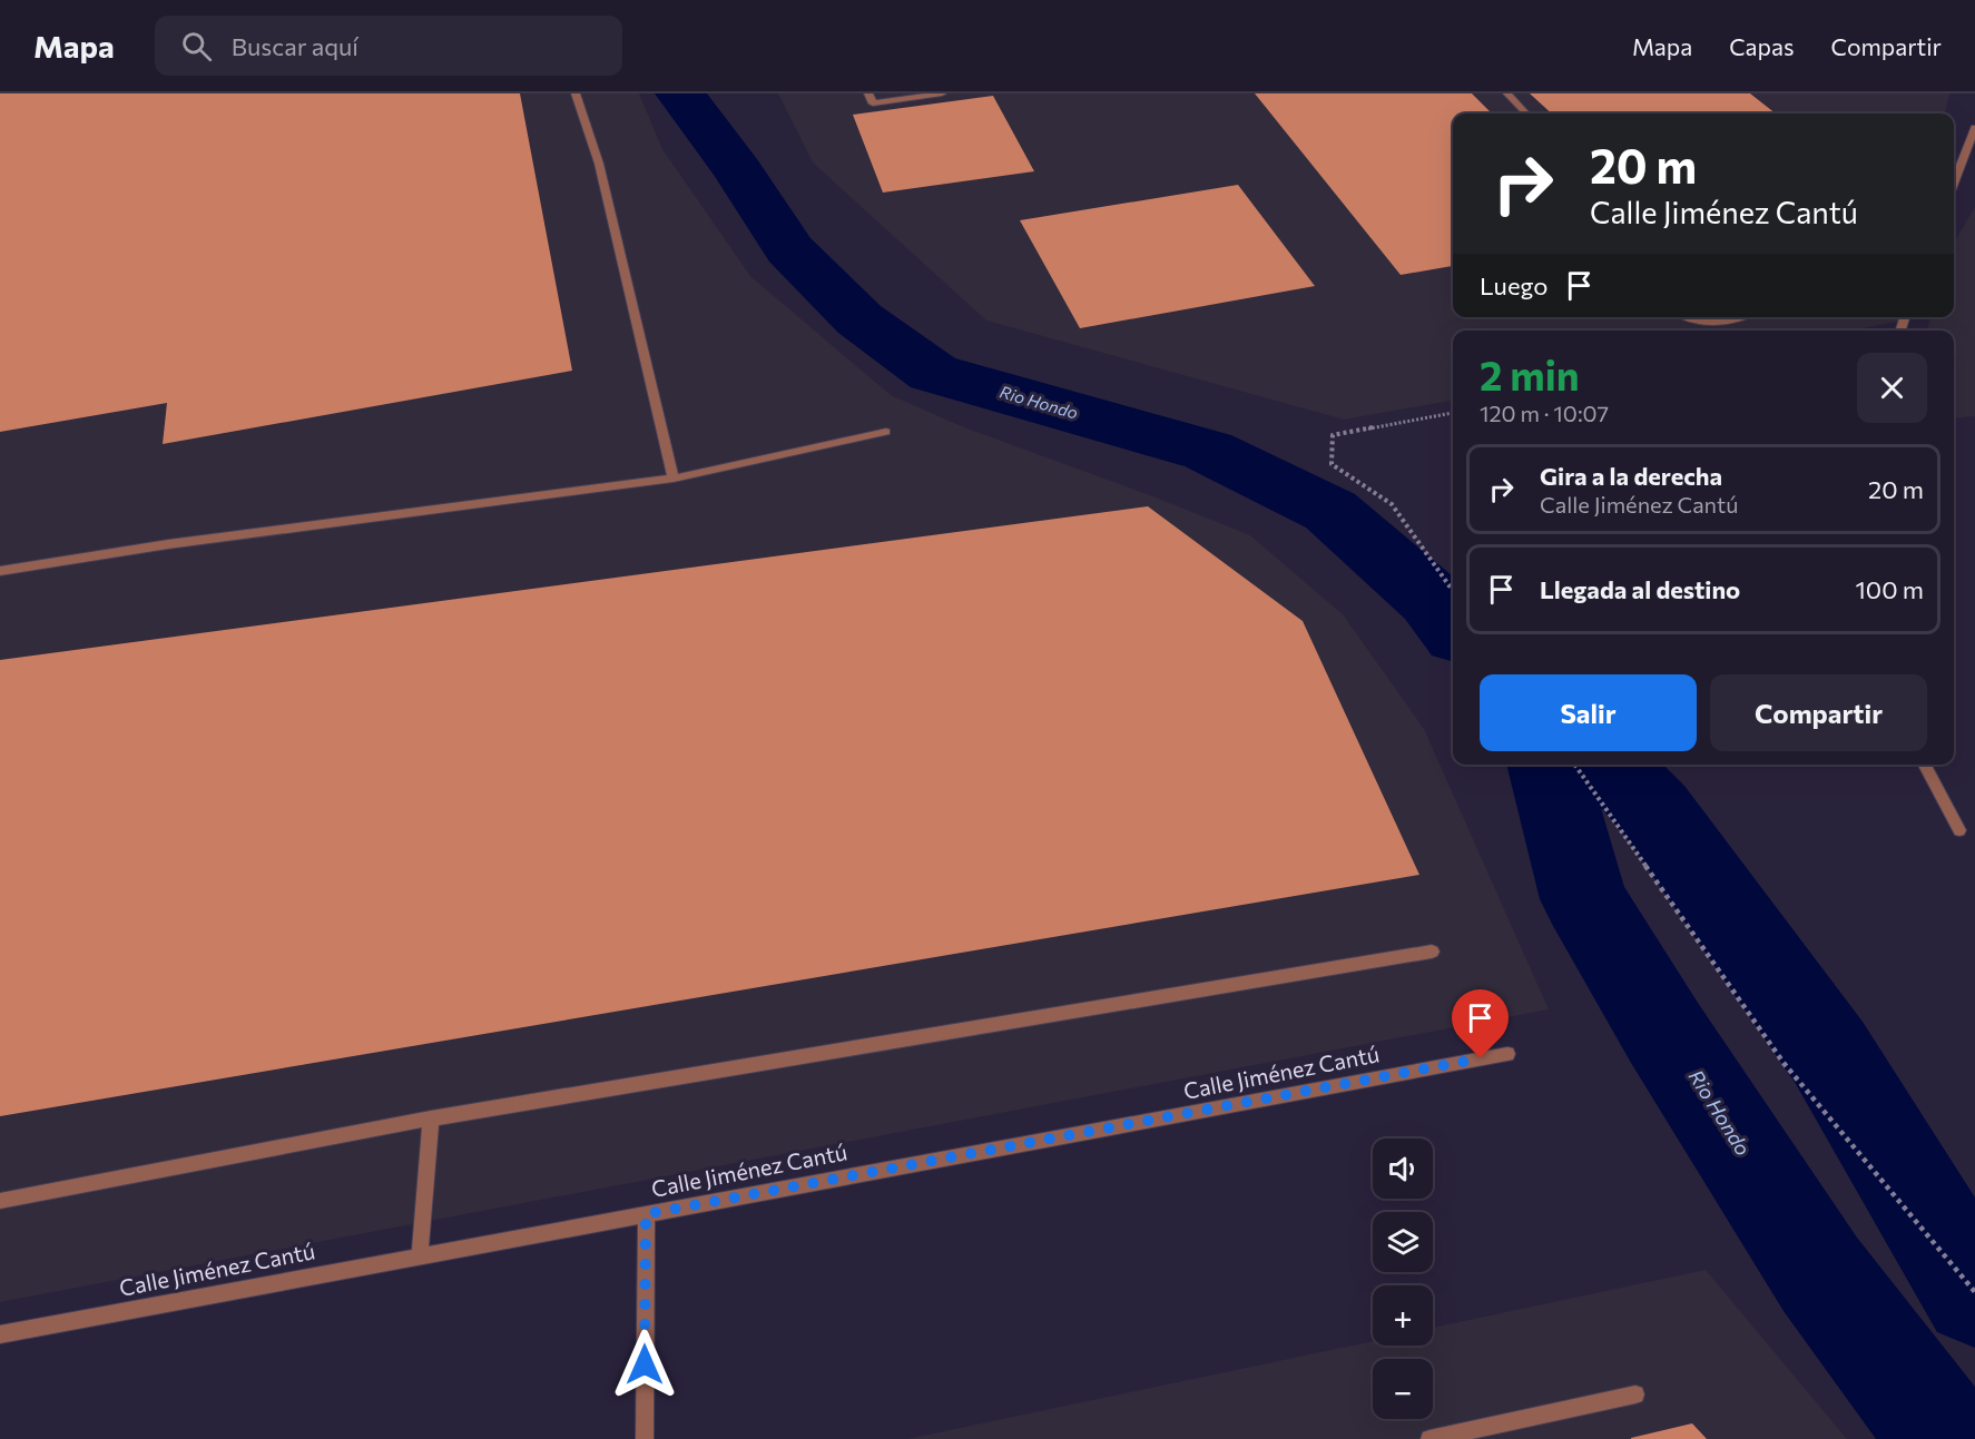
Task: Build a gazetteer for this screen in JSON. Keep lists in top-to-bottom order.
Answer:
{
  "streets": {
    "street": ["Calle Jiménez Cantú"]
  },
  "water": ["Rio Hondo"],
  "page": {
    "header": "Mapa",
    "search": "Buscar aquí",
    "nav": ["Mapa", "Capas", "Compartir"],
    "turn": ["20 m", "Calle Jiménez Cantú"],
    "then": "Luego",
    "heading": ["2 min", "120 m · 10:07"],
    "list": [
      {
        "name": "Gira a la derecha",
        "note": "Calle Jiménez Cantú",
        "value": "20 m"
      },
      {
        "name": "Llegada al destino",
        "value": "100 m"
      }
    ],
    "buttons": ["Salir", "Compartir"],
    "map_buttons": ["+", "−"]
  }
}
